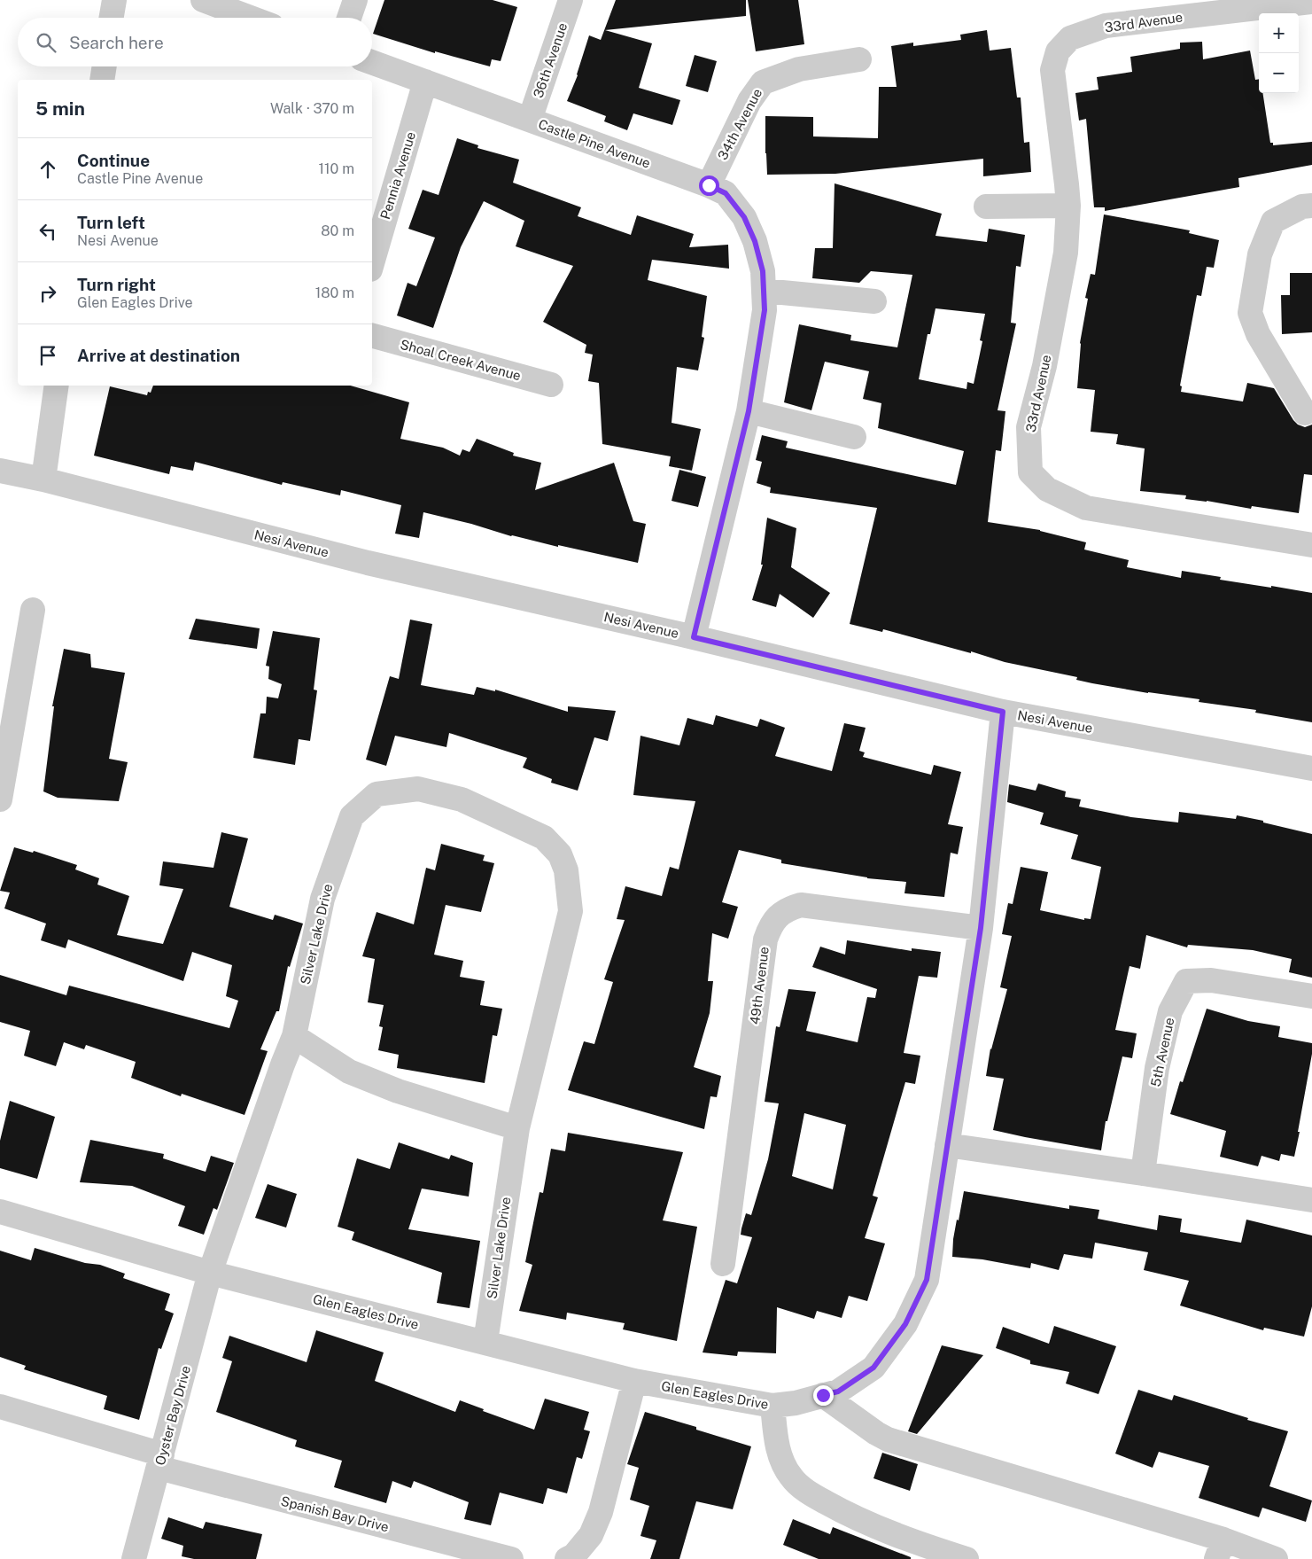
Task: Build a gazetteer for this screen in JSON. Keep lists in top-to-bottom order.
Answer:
{
  "streets": {
    "street": [
      "33rd Avenue",
      "36th Avenue",
      "34th Avenue",
      "Castle Pine Avenue",
      "Pennia Avenue",
      "Shoal Creek Avenue",
      "Nesi Avenue",
      "Silver Lake Drive",
      "49th Avenue",
      "5th Avenue",
      "Glen Eagles Drive",
      "Oyster Bay Drive",
      "Spanish Bay Drive"
    ]
  },
  "crossings": [
    ["36th Avenue", "Castle Pine Avenue"],
    ["34th Avenue", "Castle Pine Avenue"],
    ["Castle Pine Avenue", "Pennia Avenue"],
    ["Castle Pine Avenue", "Nesi Avenue"],
    ["Nesi Avenue", "Glen Eagles Drive"],
    ["Silver Lake Drive", "Glen Eagles Drive"],
    ["Silver Lake Drive", "Oyster Bay Drive"],
    ["49th Avenue", "Glen Eagles Drive"],
    ["Glen Eagles Drive", "Oyster Bay Drive"],
    ["Oyster Bay Drive", "Spanish Bay Drive"]
  ],
  "page": {
    "map_buttons": ["+", "−"],
    "search": "Search here",
    "heading": ["5 min", "Walk · 370 m"],
    "list": [
      ["Continue", "Castle Pine Avenue", "110 m"],
      ["Turn left", "Nesi Avenue", "80 m"],
      ["Turn right", "Glen Eagles Drive", "180 m"],
      "Arrive at destination"
    ]
  }
}
